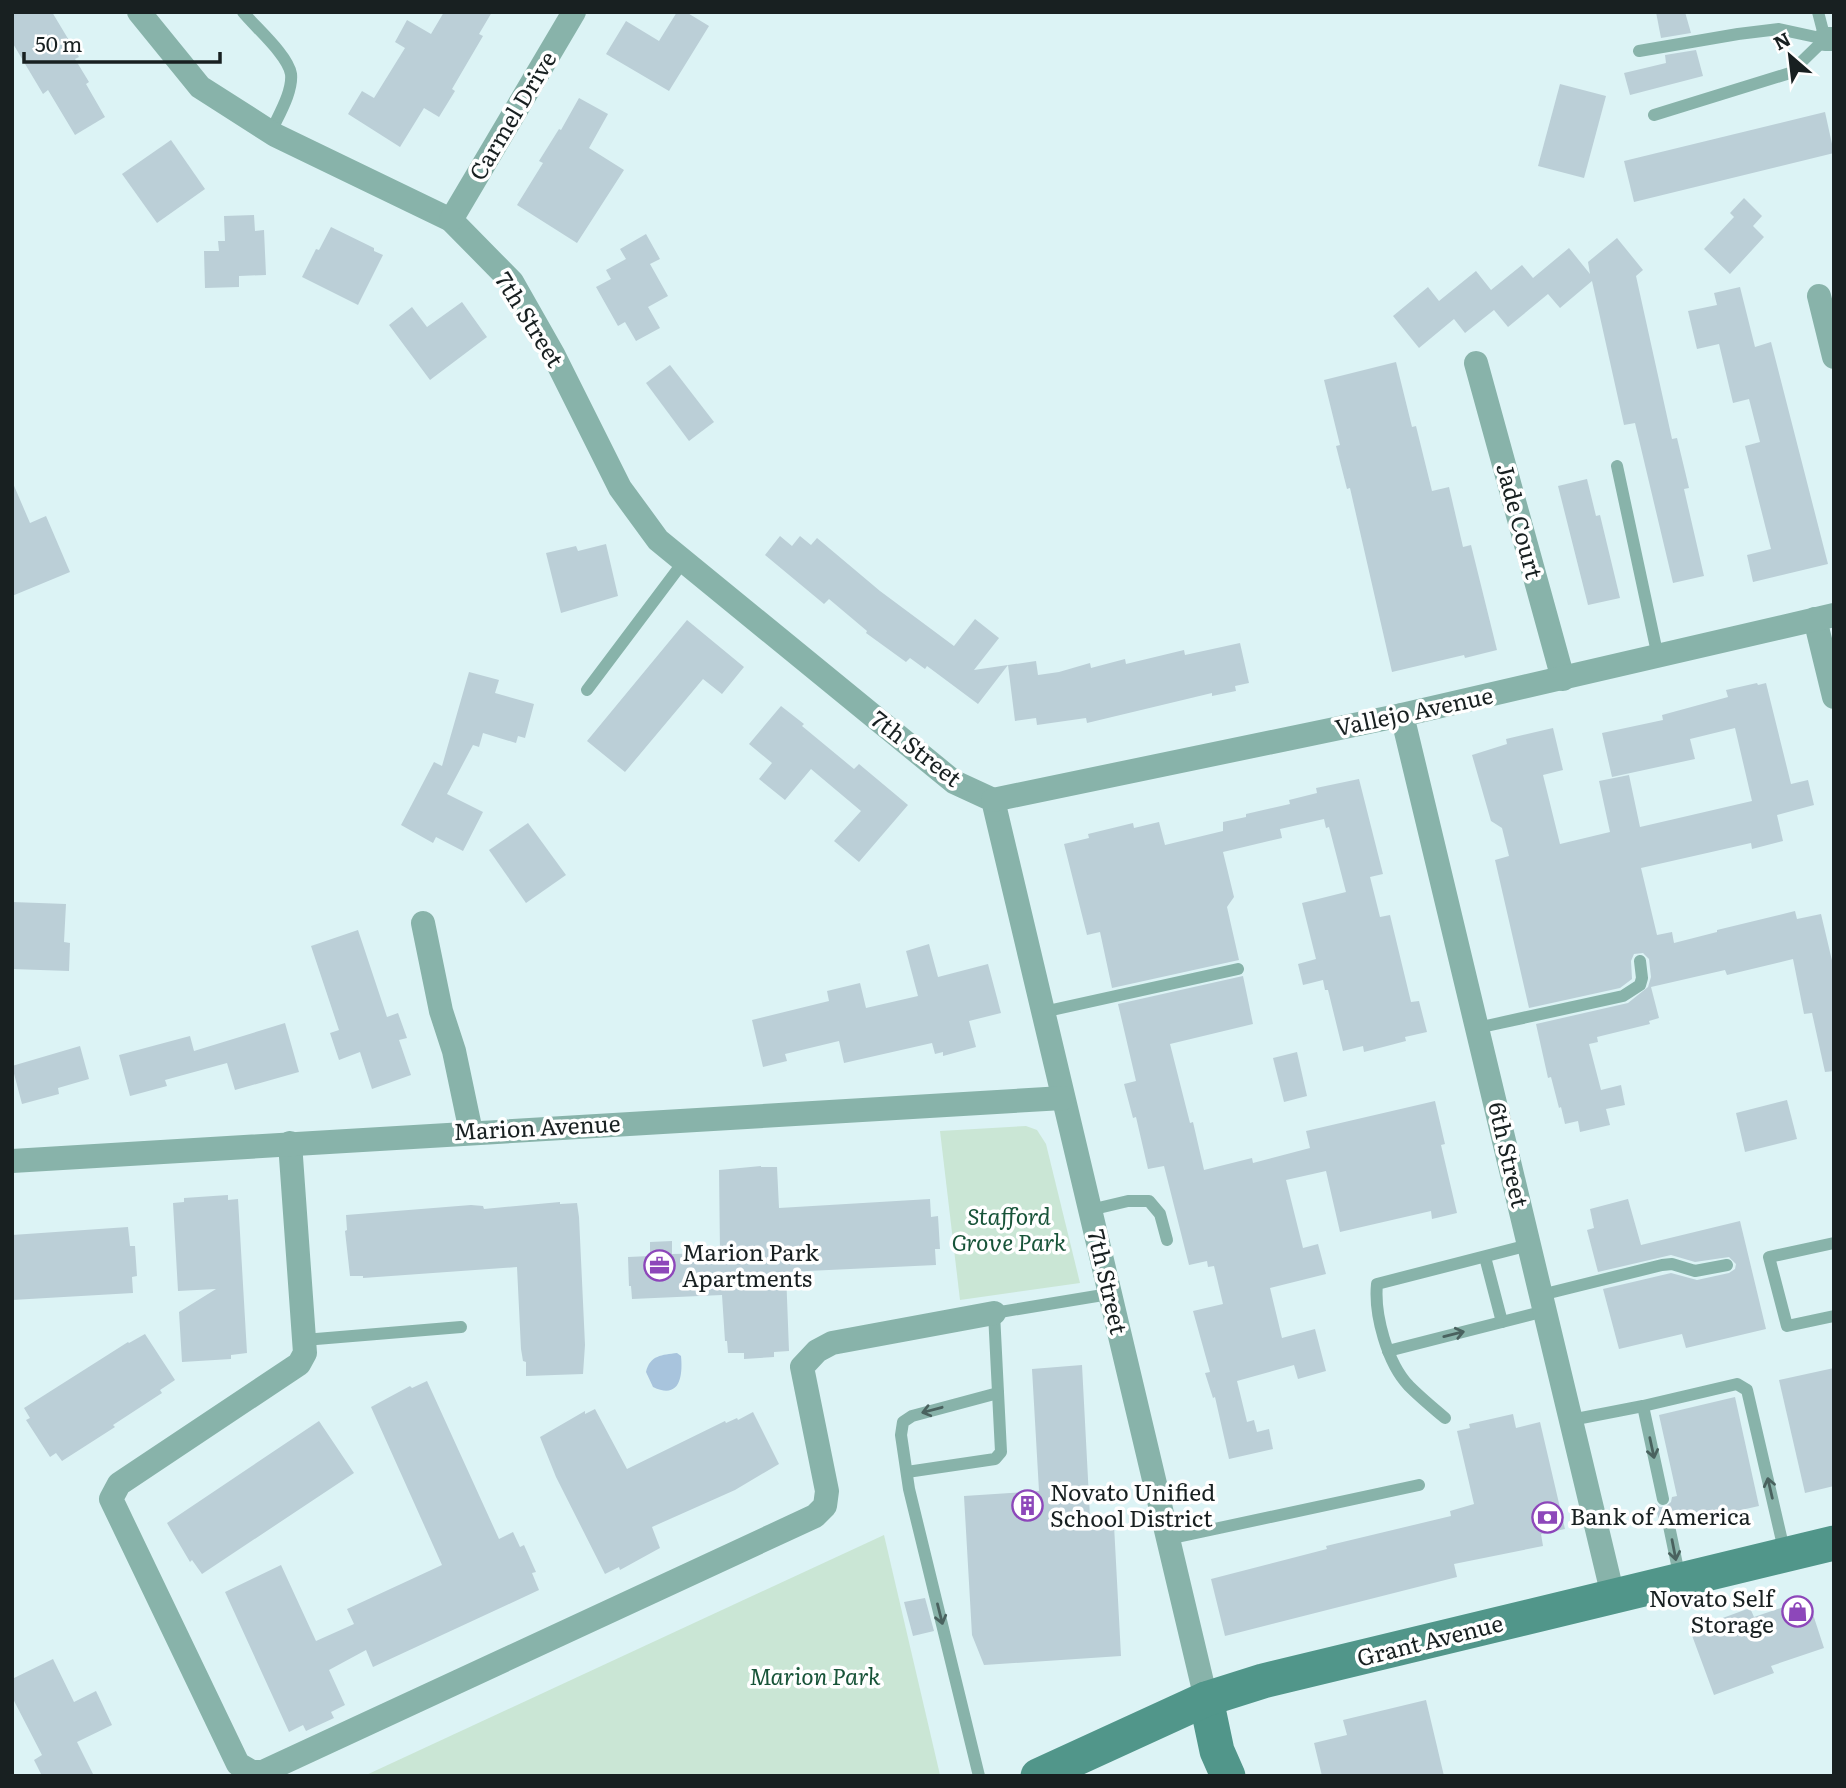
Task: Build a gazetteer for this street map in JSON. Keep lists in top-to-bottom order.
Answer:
{
  "streets": {
    "street": [
      "Carmel Drive",
      "7th Street",
      "Jade Court",
      "Vallejo Avenue",
      "Marion Avenue",
      "6th Street",
      "Grant Avenue"
    ]
  },
  "crossings": [
    ["Carmel Drive", "7th Street"],
    ["7th Street", "Vallejo Avenue"],
    ["7th Street", "Marion Avenue"],
    ["7th Street", "Grant Avenue"],
    ["Jade Court", "Vallejo Avenue"],
    ["Vallejo Avenue", "6th Street"],
    ["6th Street", "Grant Avenue"]
  ],
  "parks": ["Stafford Grove Park", "Marion Park"],
  "places": {
    "office": ["Marion Park Apartments"],
    "building": ["Novato Unified School District"],
    "bank": ["Bank of America"],
    "shop": ["Novato Self Storage"]
  },
  "scale_bar": "50 m",
  "north": "top left"
}
